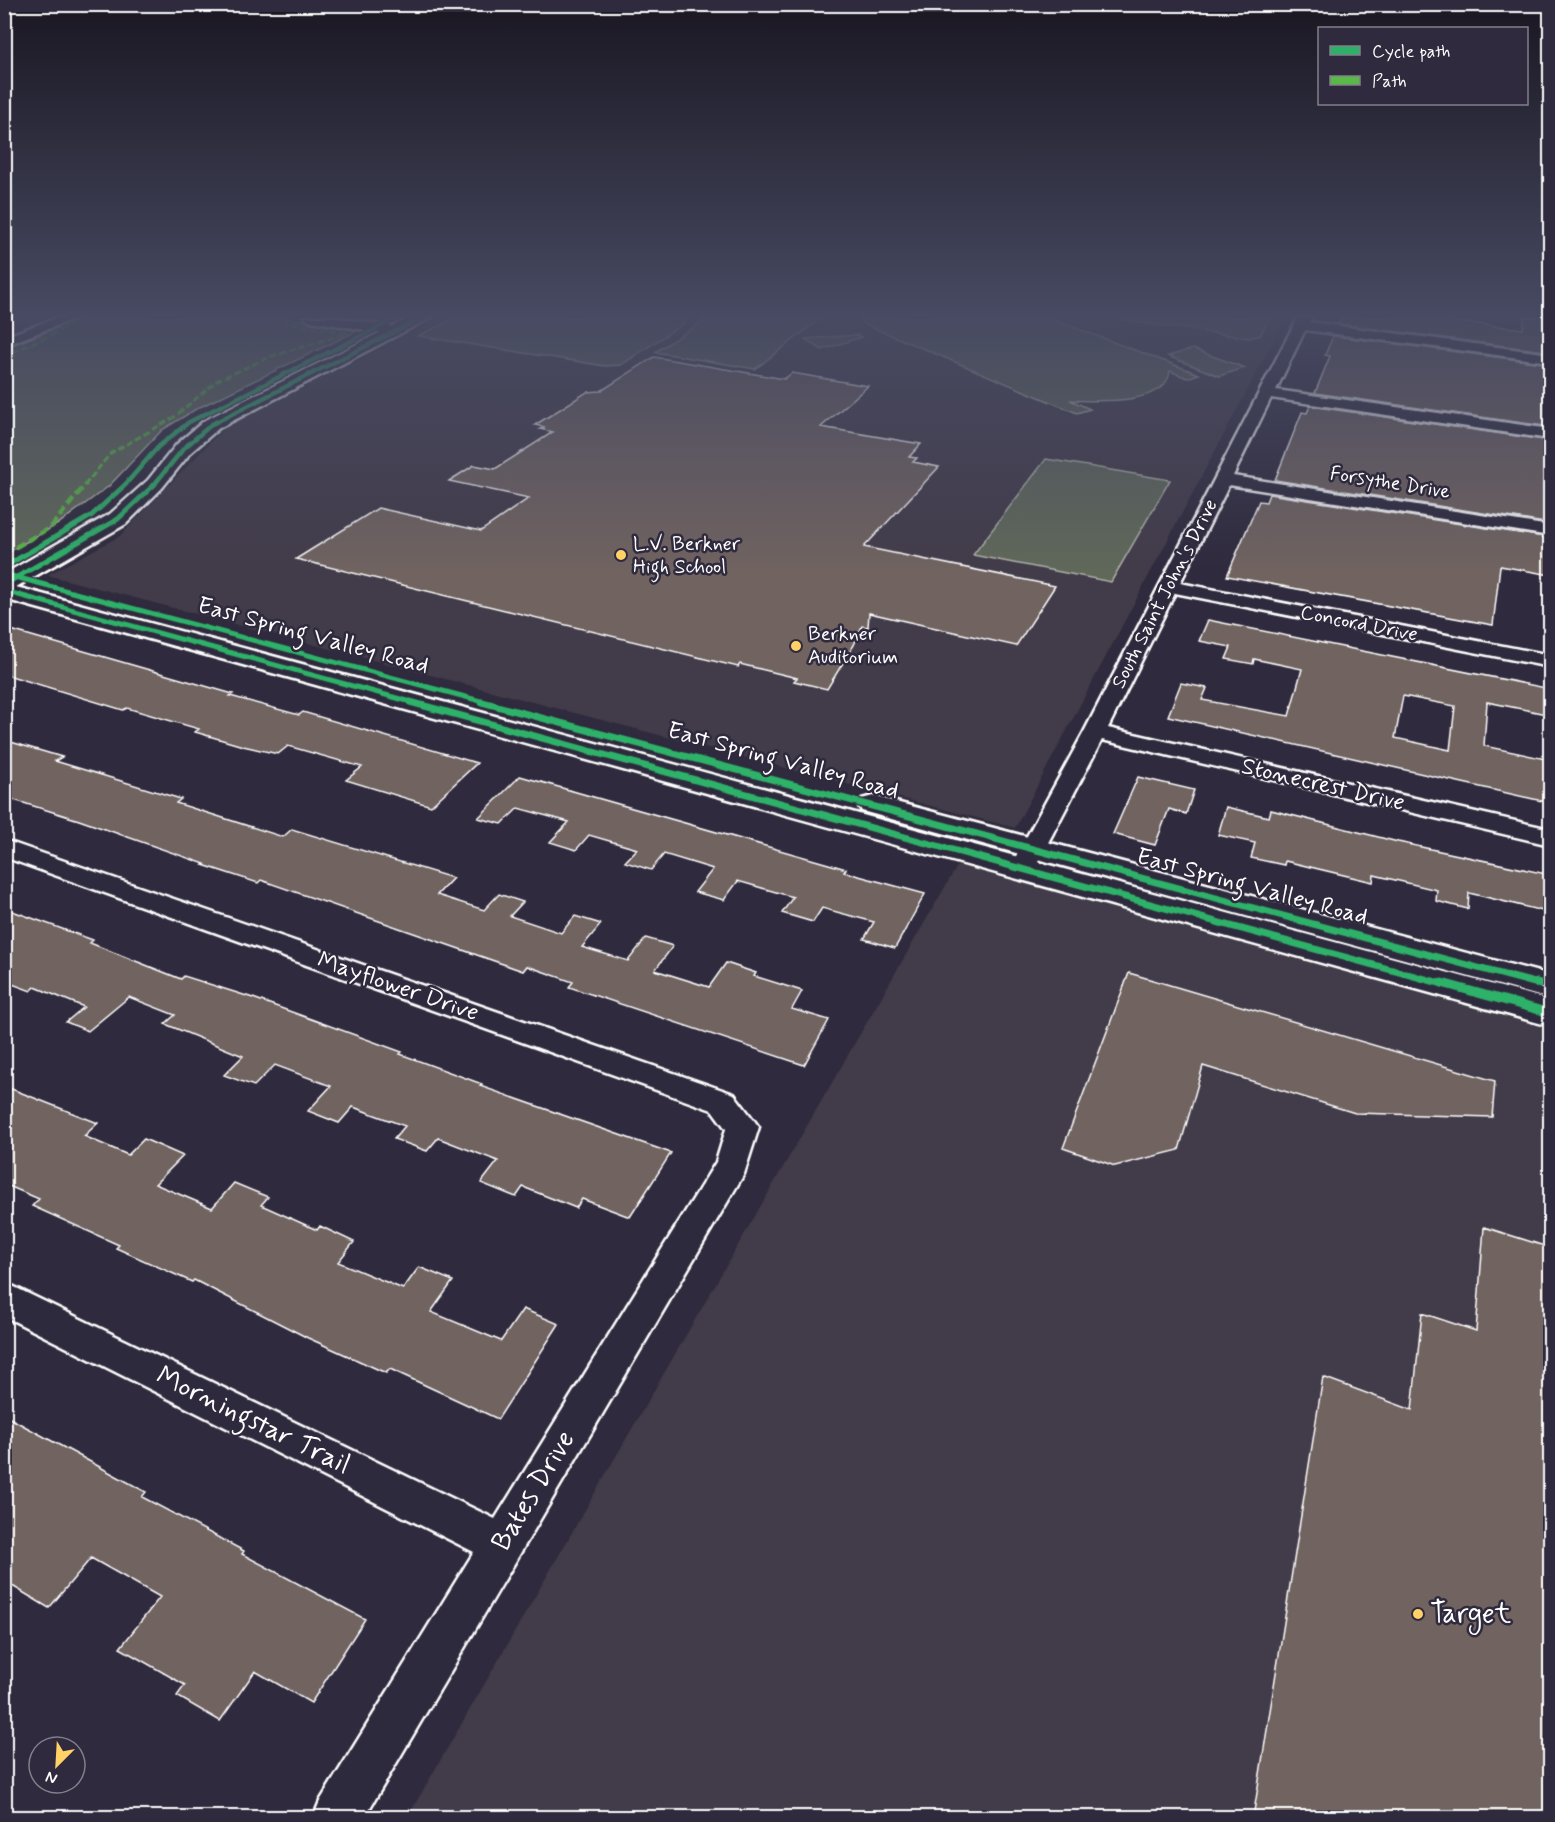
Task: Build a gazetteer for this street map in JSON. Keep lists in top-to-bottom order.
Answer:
{
  "streets": {
    "street": [
      "Forsythe Drive",
      "South Saint John's Drive",
      "Concord Drive",
      "East Spring Valley Road",
      "Stonecrest Drive",
      "Mayflower Drive",
      "Morningstar Trail",
      "Bates Drive"
    ]
  },
  "crossings": [
    ["Forsythe Drive", "South Saint John's Drive"],
    ["South Saint John's Drive", "Concord Drive"],
    ["South Saint John's Drive", "East Spring Valley Road"],
    ["South Saint John's Drive", "Stonecrest Drive"],
    ["Mayflower Drive", "Bates Drive"],
    ["Morningstar Trail", "Bates Drive"]
  ],
  "places": ["L.V. Berkner High School", "Berkner Auditorium", "Target"],
  "legend": ["Cycle path", "Path"],
  "north": "bottom left"
}
